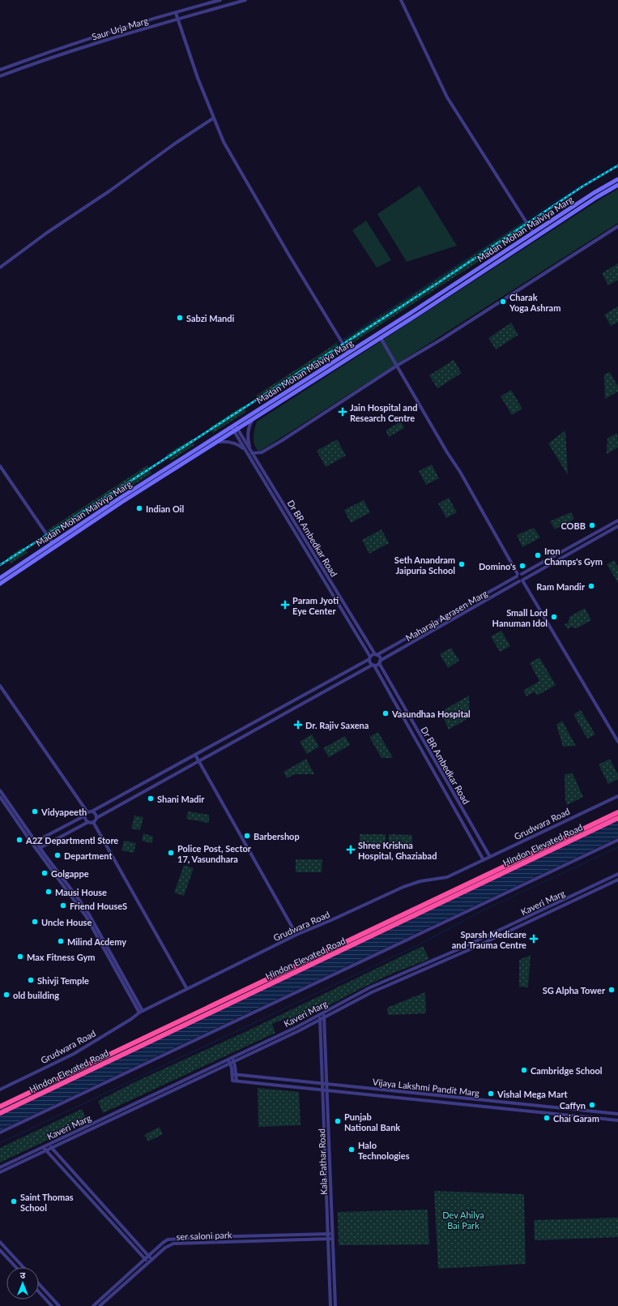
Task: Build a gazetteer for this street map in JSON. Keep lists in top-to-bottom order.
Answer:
{
  "streets": {
    "highway": ["Hindon Elevated Road"],
    "main road": ["Madan Mohan Malviya Marg"],
    "street": [
      "Saur Urja Marg",
      "Dr BR Ambedkar Road",
      "Maharaja Agrasen Marg",
      "Grudwara Road",
      "Kaveri Marg",
      "Vijaya Lakshmi Pandit Marg",
      "Kala Pathar Road",
      "ser saloni park"
    ]
  },
  "crossings": [
    ["Madan Mohan Malviya Marg", "Dr BR Ambedkar Road"],
    ["Dr BR Ambedkar Road", "Maharaja Agrasen Marg"],
    ["Dr BR Ambedkar Road", "Grudwara Road"],
    ["Kaveri Marg", "Kala Pathar Road"],
    ["Vijaya Lakshmi Pandit Marg", "Kala Pathar Road"],
    ["Kala Pathar Road", "ser saloni park"]
  ],
  "parks": ["Dev Ahilya Bai Park"],
  "places": {
    "other": [
      "Charak Yoga Ashram",
      "Sabzi Mandi",
      "Indian Oil",
      "COBB",
      "Iron Champs's Gym",
      "Seth Anandram Jaipuria School",
      "Domino's",
      "Ram Mandir",
      "Small Lord Hanuman Idol",
      "Vasundhaa Hospital",
      "Shani Madir",
      "Vidyapeeth",
      "Barbershop",
      "A2Z Departmentl Store",
      "Police Post, Sector 17, Vasundhara",
      "Department",
      "Golgappe",
      "Mausi House",
      "Friend HouseS",
      "Uncle House",
      "Milind Acdemy",
      "Max Fitness Gym",
      "Shivji Temple",
      "SG Alpha Tower",
      "old building",
      "Cambridge School",
      "Vishal Mega Mart",
      "Caffyn",
      "Chai Garam",
      "Punjab National Bank",
      "Halo Technologies",
      "Saint Thomas School"
    ],
    "health": [
      "Jain Hospital and Research Centre",
      "Param Jyoti Eye Center",
      "Dr. Rajiv Saxena",
      "Shree Krishna Hospital, Ghaziabad",
      "Sparsh Medicare and Trauma Centre"
    ]
  },
  "north": "top"
}
